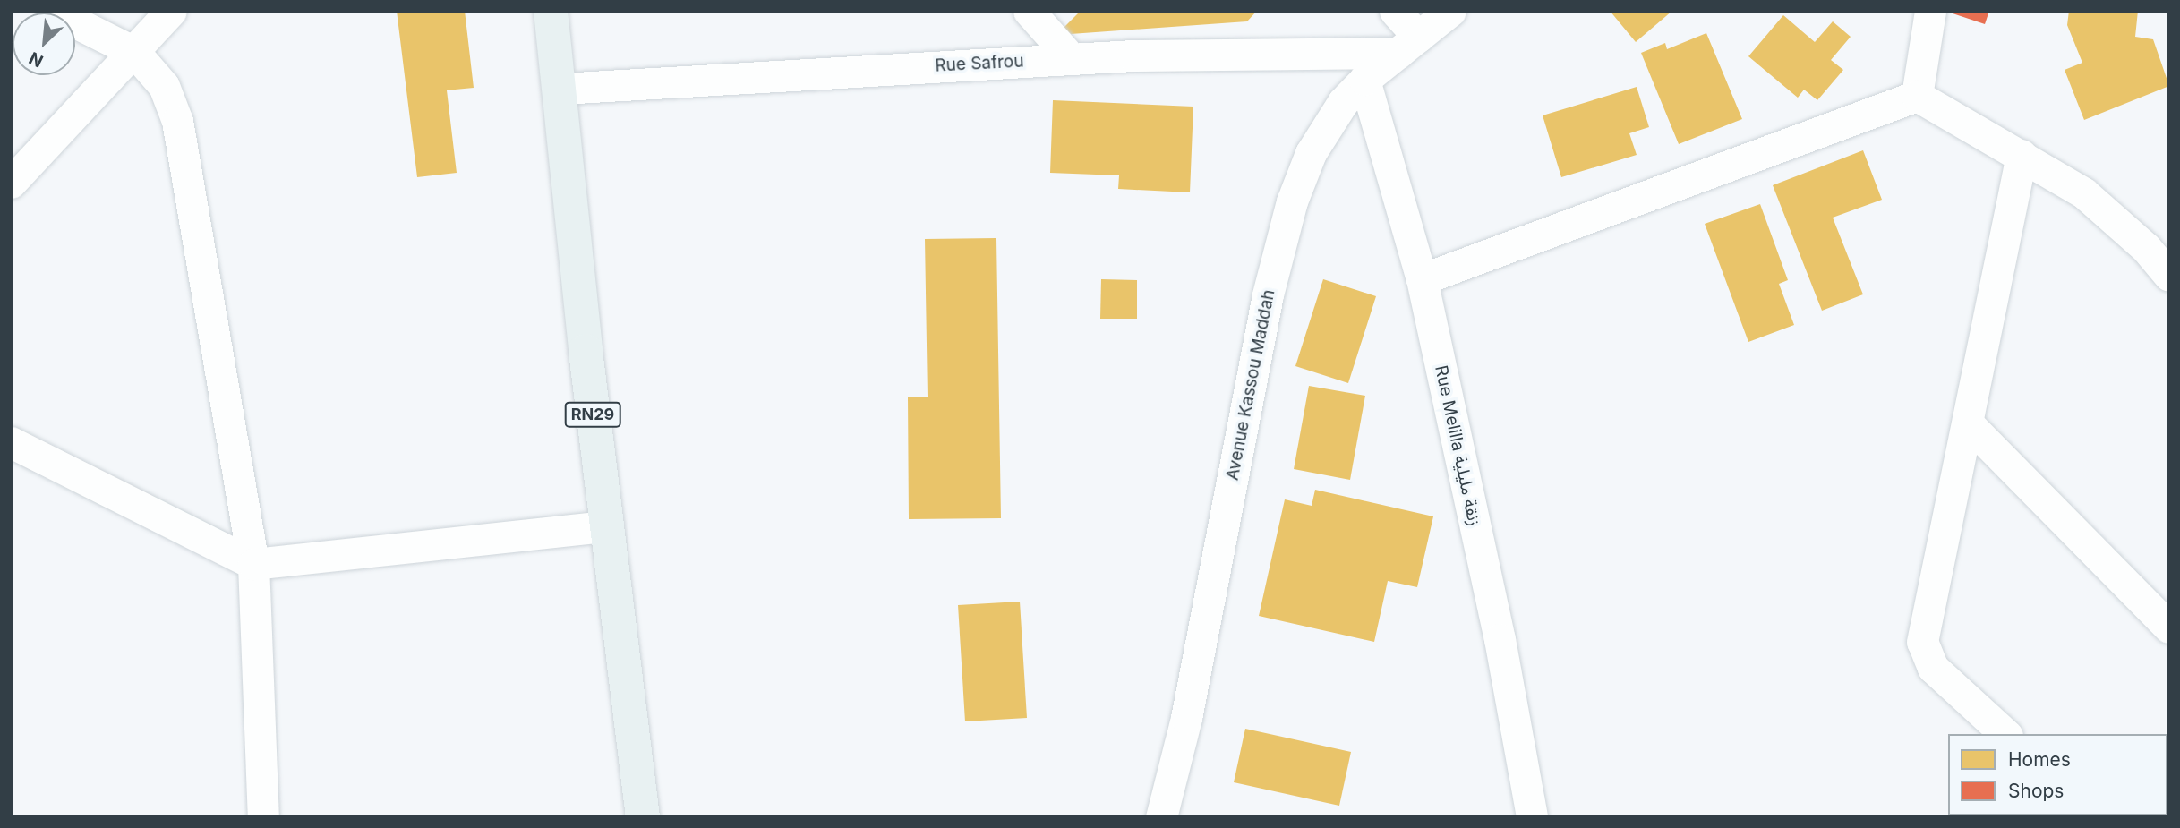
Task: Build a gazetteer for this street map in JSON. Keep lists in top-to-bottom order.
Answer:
{
  "streets": {
    "main road": ["RN29"],
    "street": ["Rue Safrou", "Avenue Kassou Maddah", "Rue Melilla زنقة مليلية"]
  },
  "crossings": [
    ["Rue Safrou", "Avenue Kassou Maddah"],
    ["Rue Safrou", "RN29"],
    ["Avenue Kassou Maddah", "Rue Melilla زنقة مليلية"]
  ],
  "legend": ["Homes", "Shops"],
  "north": "bottom left"
}
